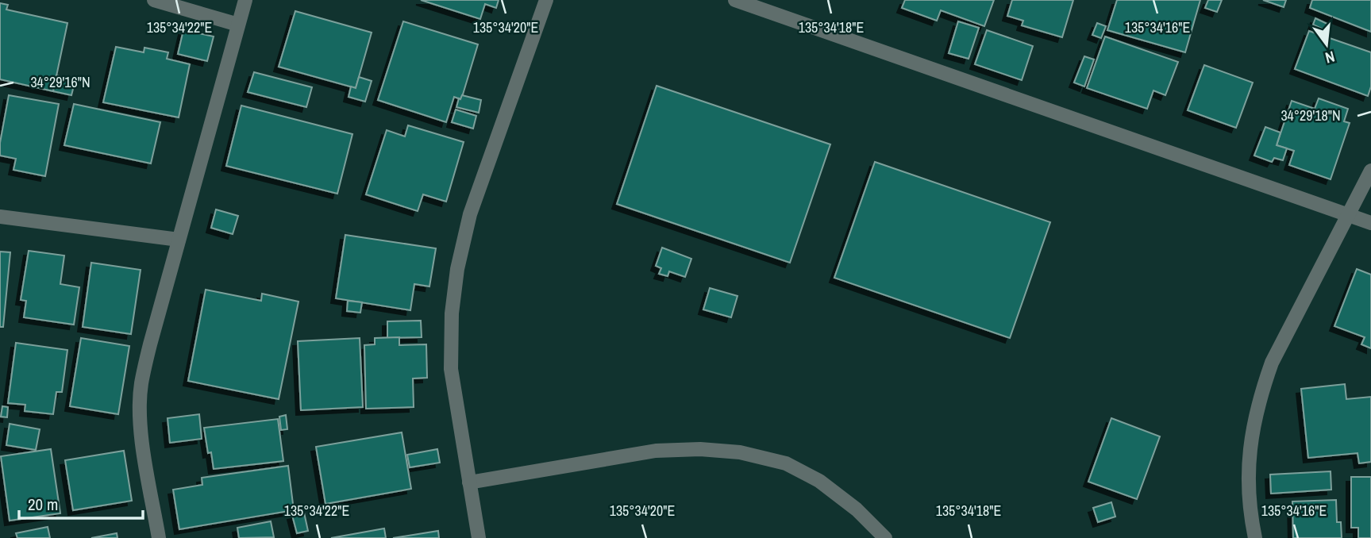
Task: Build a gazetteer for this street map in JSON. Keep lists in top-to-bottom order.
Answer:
{
  "scale_bar": "20 m",
  "north": "bottom",
  "coordinates": [
    "135°34'22\"E",
    "135°34'20\"E",
    "135°34'18\"E",
    "135°34'16\"E",
    "34°29'16\"N",
    "34°29'18\"N"
  ]
}
